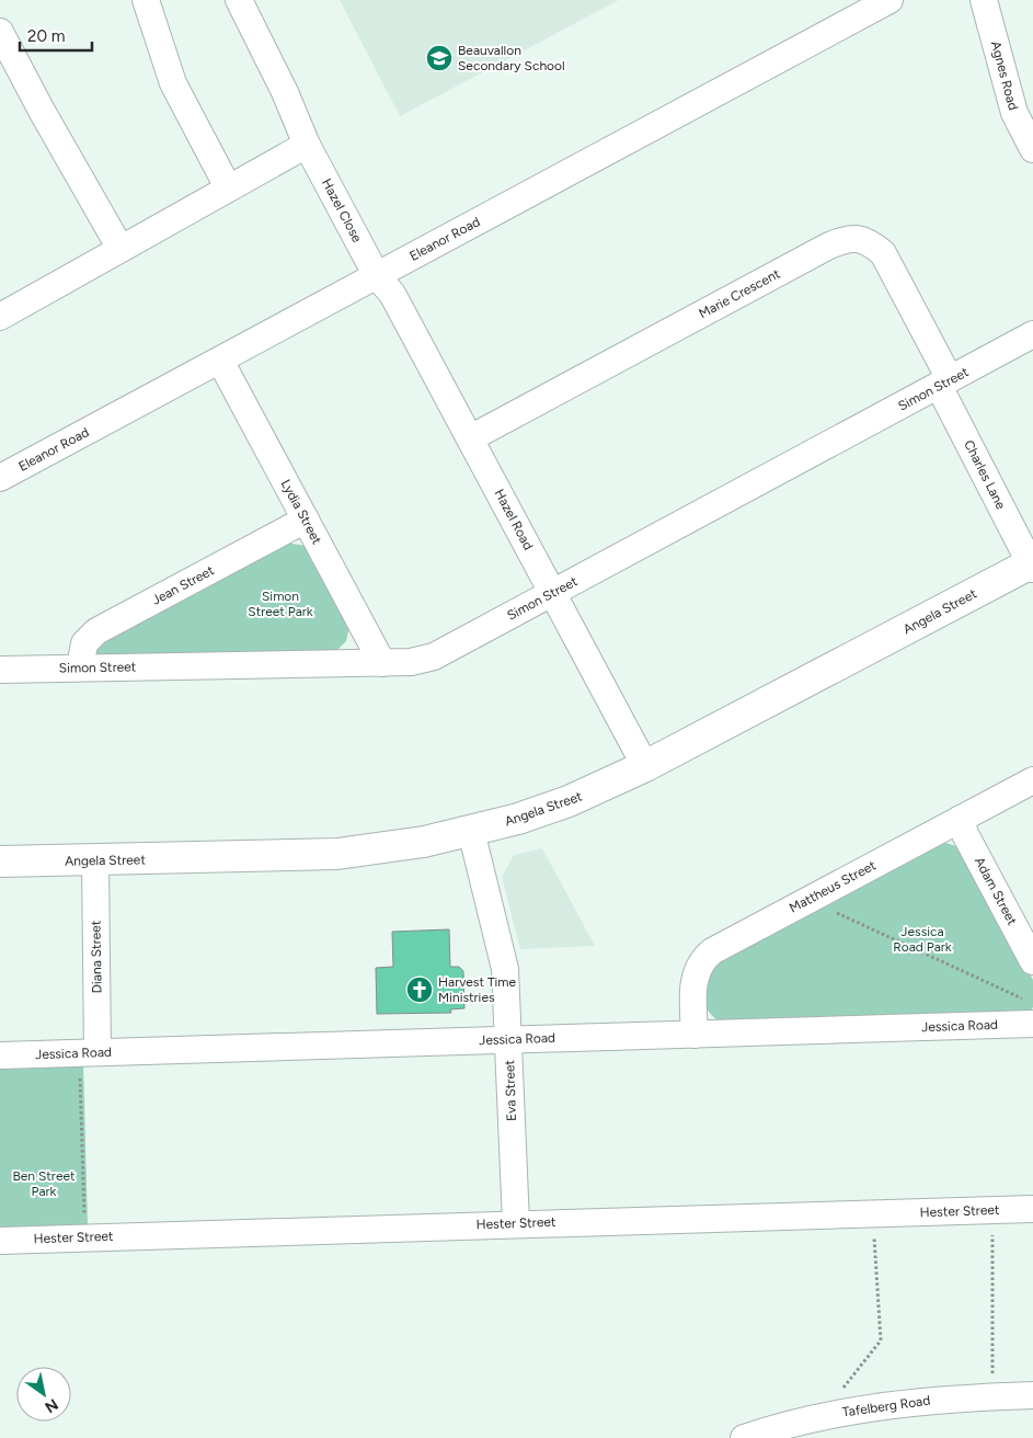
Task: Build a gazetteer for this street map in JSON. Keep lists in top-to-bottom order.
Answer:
{
  "streets": {
    "street": [
      "Agnes Road",
      "Hazel Close",
      "Eleanor Road",
      "Marie Crescent",
      "Simon Street",
      "Charles Lane",
      "Lydia Street",
      "Hazel Road",
      "Jean Street",
      "Angela Street",
      "Mattheus Street",
      "Adam Street",
      "Diana Street",
      "Jessica Road",
      "Eva Street",
      "Hester Street",
      "Tafelberg Road"
    ]
  },
  "crossings": [
    ["Hazel Close", "Eleanor Road"],
    ["Hazel Close", "Hazel Road"],
    ["Eleanor Road", "Lydia Street"],
    ["Eleanor Road", "Hazel Road"],
    ["Marie Crescent", "Simon Street"],
    ["Marie Crescent", "Charles Lane"],
    ["Marie Crescent", "Hazel Road"],
    ["Simon Street", "Charles Lane"],
    ["Simon Street", "Lydia Street"],
    ["Simon Street", "Hazel Road"],
    ["Simon Street", "Jean Street"],
    ["Charles Lane", "Angela Street"],
    ["Lydia Street", "Jean Street"],
    ["Hazel Road", "Angela Street"],
    ["Angela Street", "Diana Street"],
    ["Angela Street", "Eva Street"],
    ["Mattheus Street", "Adam Street"],
    ["Mattheus Street", "Jessica Road"],
    ["Diana Street", "Jessica Road"],
    ["Jessica Road", "Eva Street"],
    ["Eva Street", "Hester Street"]
  ],
  "parks": ["Simon Street Park", "Jessica Road Park", "Ben Street Park"],
  "places": {
    "school or university": ["Beauvallon Secondary School"],
    "church": ["Harvest Time Ministries"]
  },
  "scale_bar": "20 m",
  "north": "bottom right"
}
